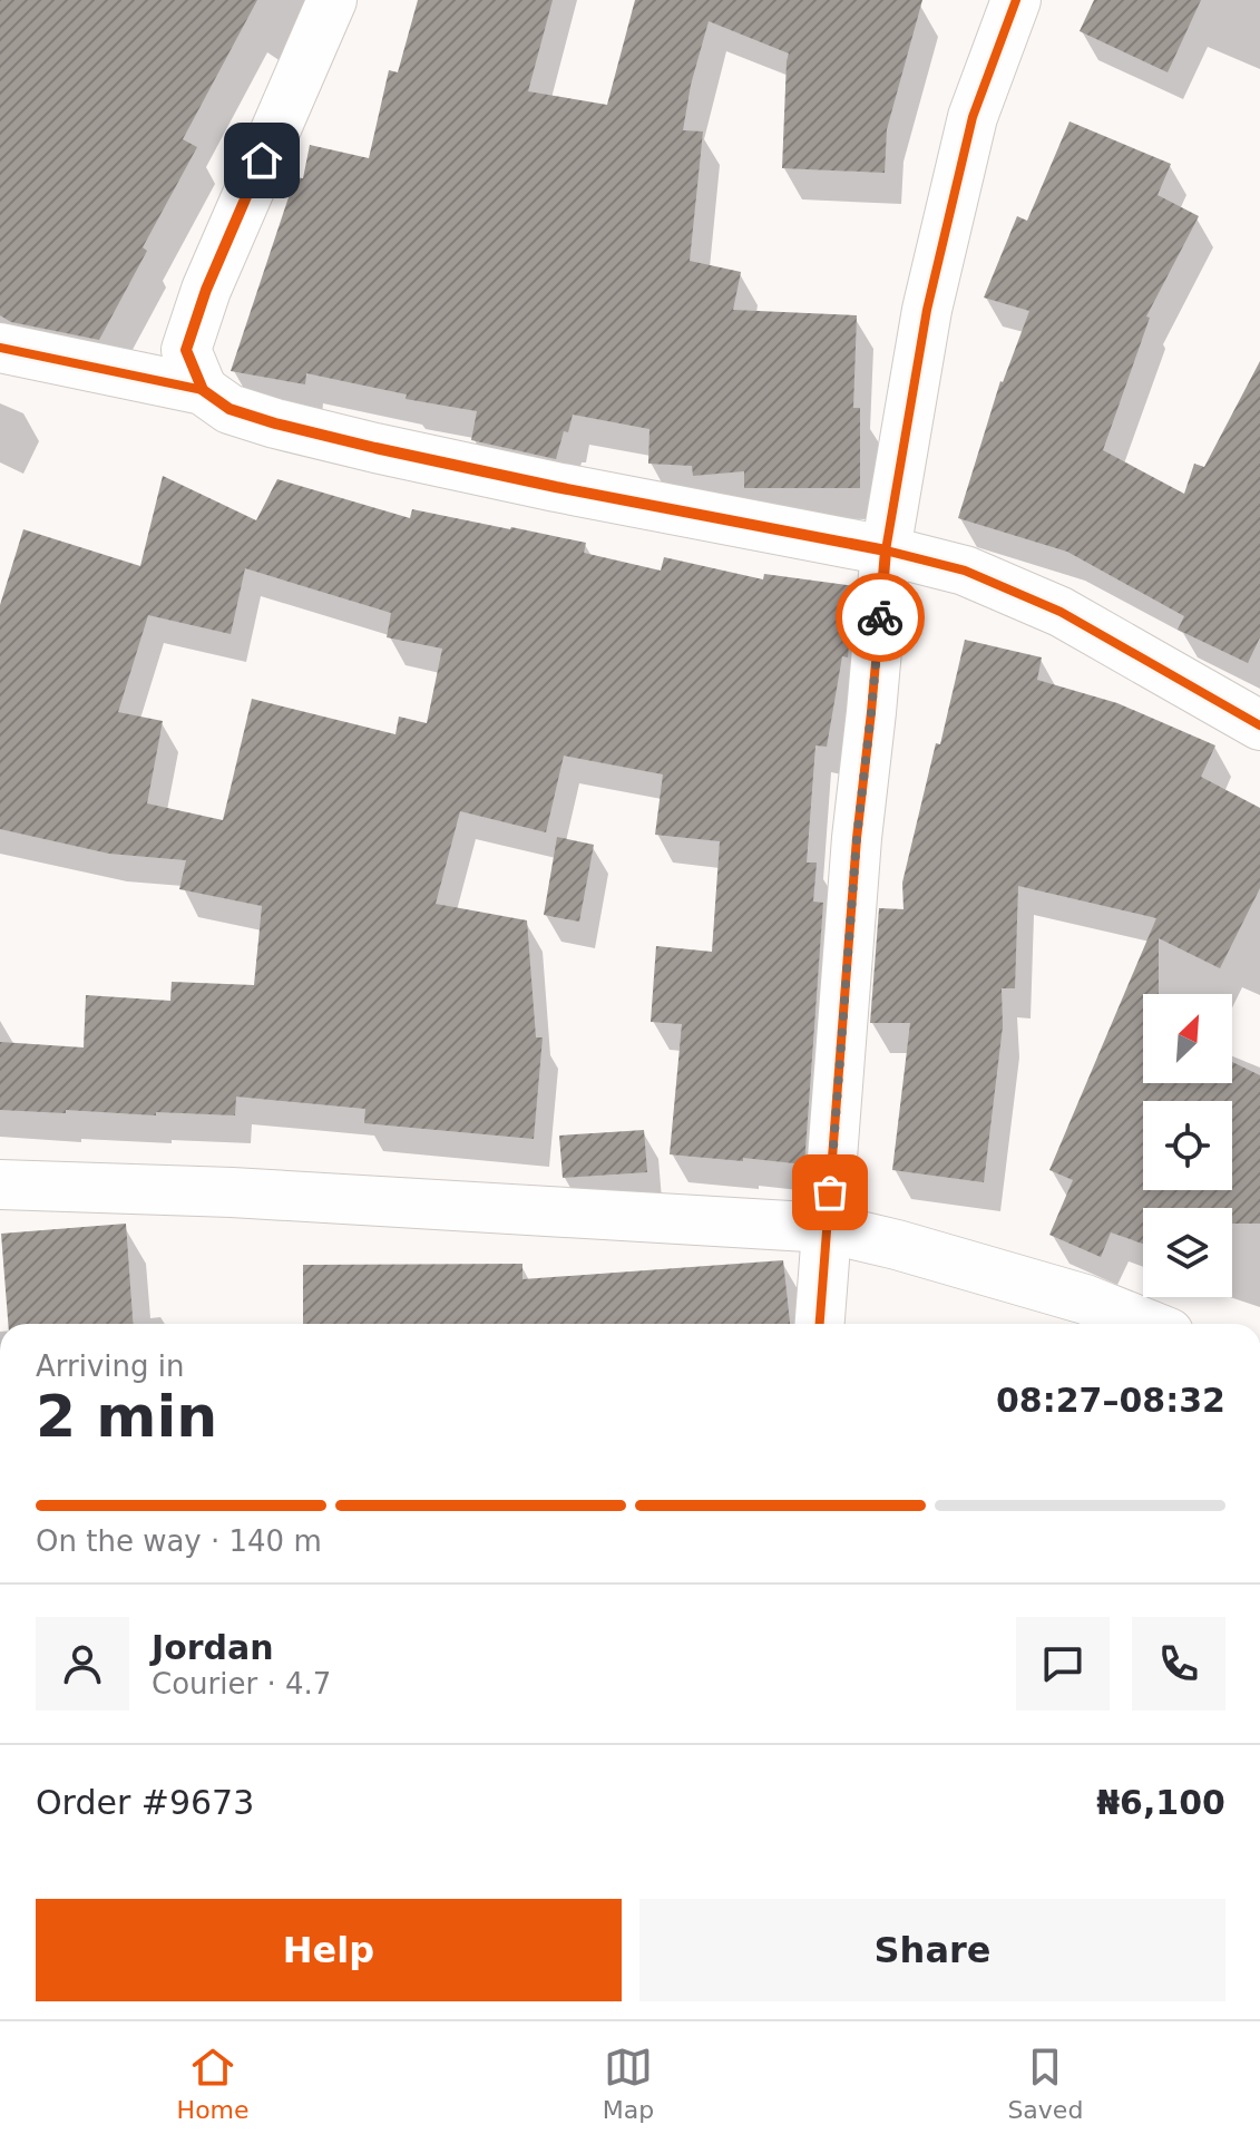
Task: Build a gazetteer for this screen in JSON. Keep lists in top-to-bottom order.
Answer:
{
  "north": "top right",
  "page": {
    "heading": ["2 min", "Arriving in", "08:27–08:32"],
    "panel": [
      "Jordan",
      "Courier · 4.7",
      "Order #9673",
      "₦6,100"
    ],
    "bar": "On the way · 140 m",
    "buttons": ["Help", "Share"],
    "tabs": ["Home", "Map", "Saved"]
  }
}
